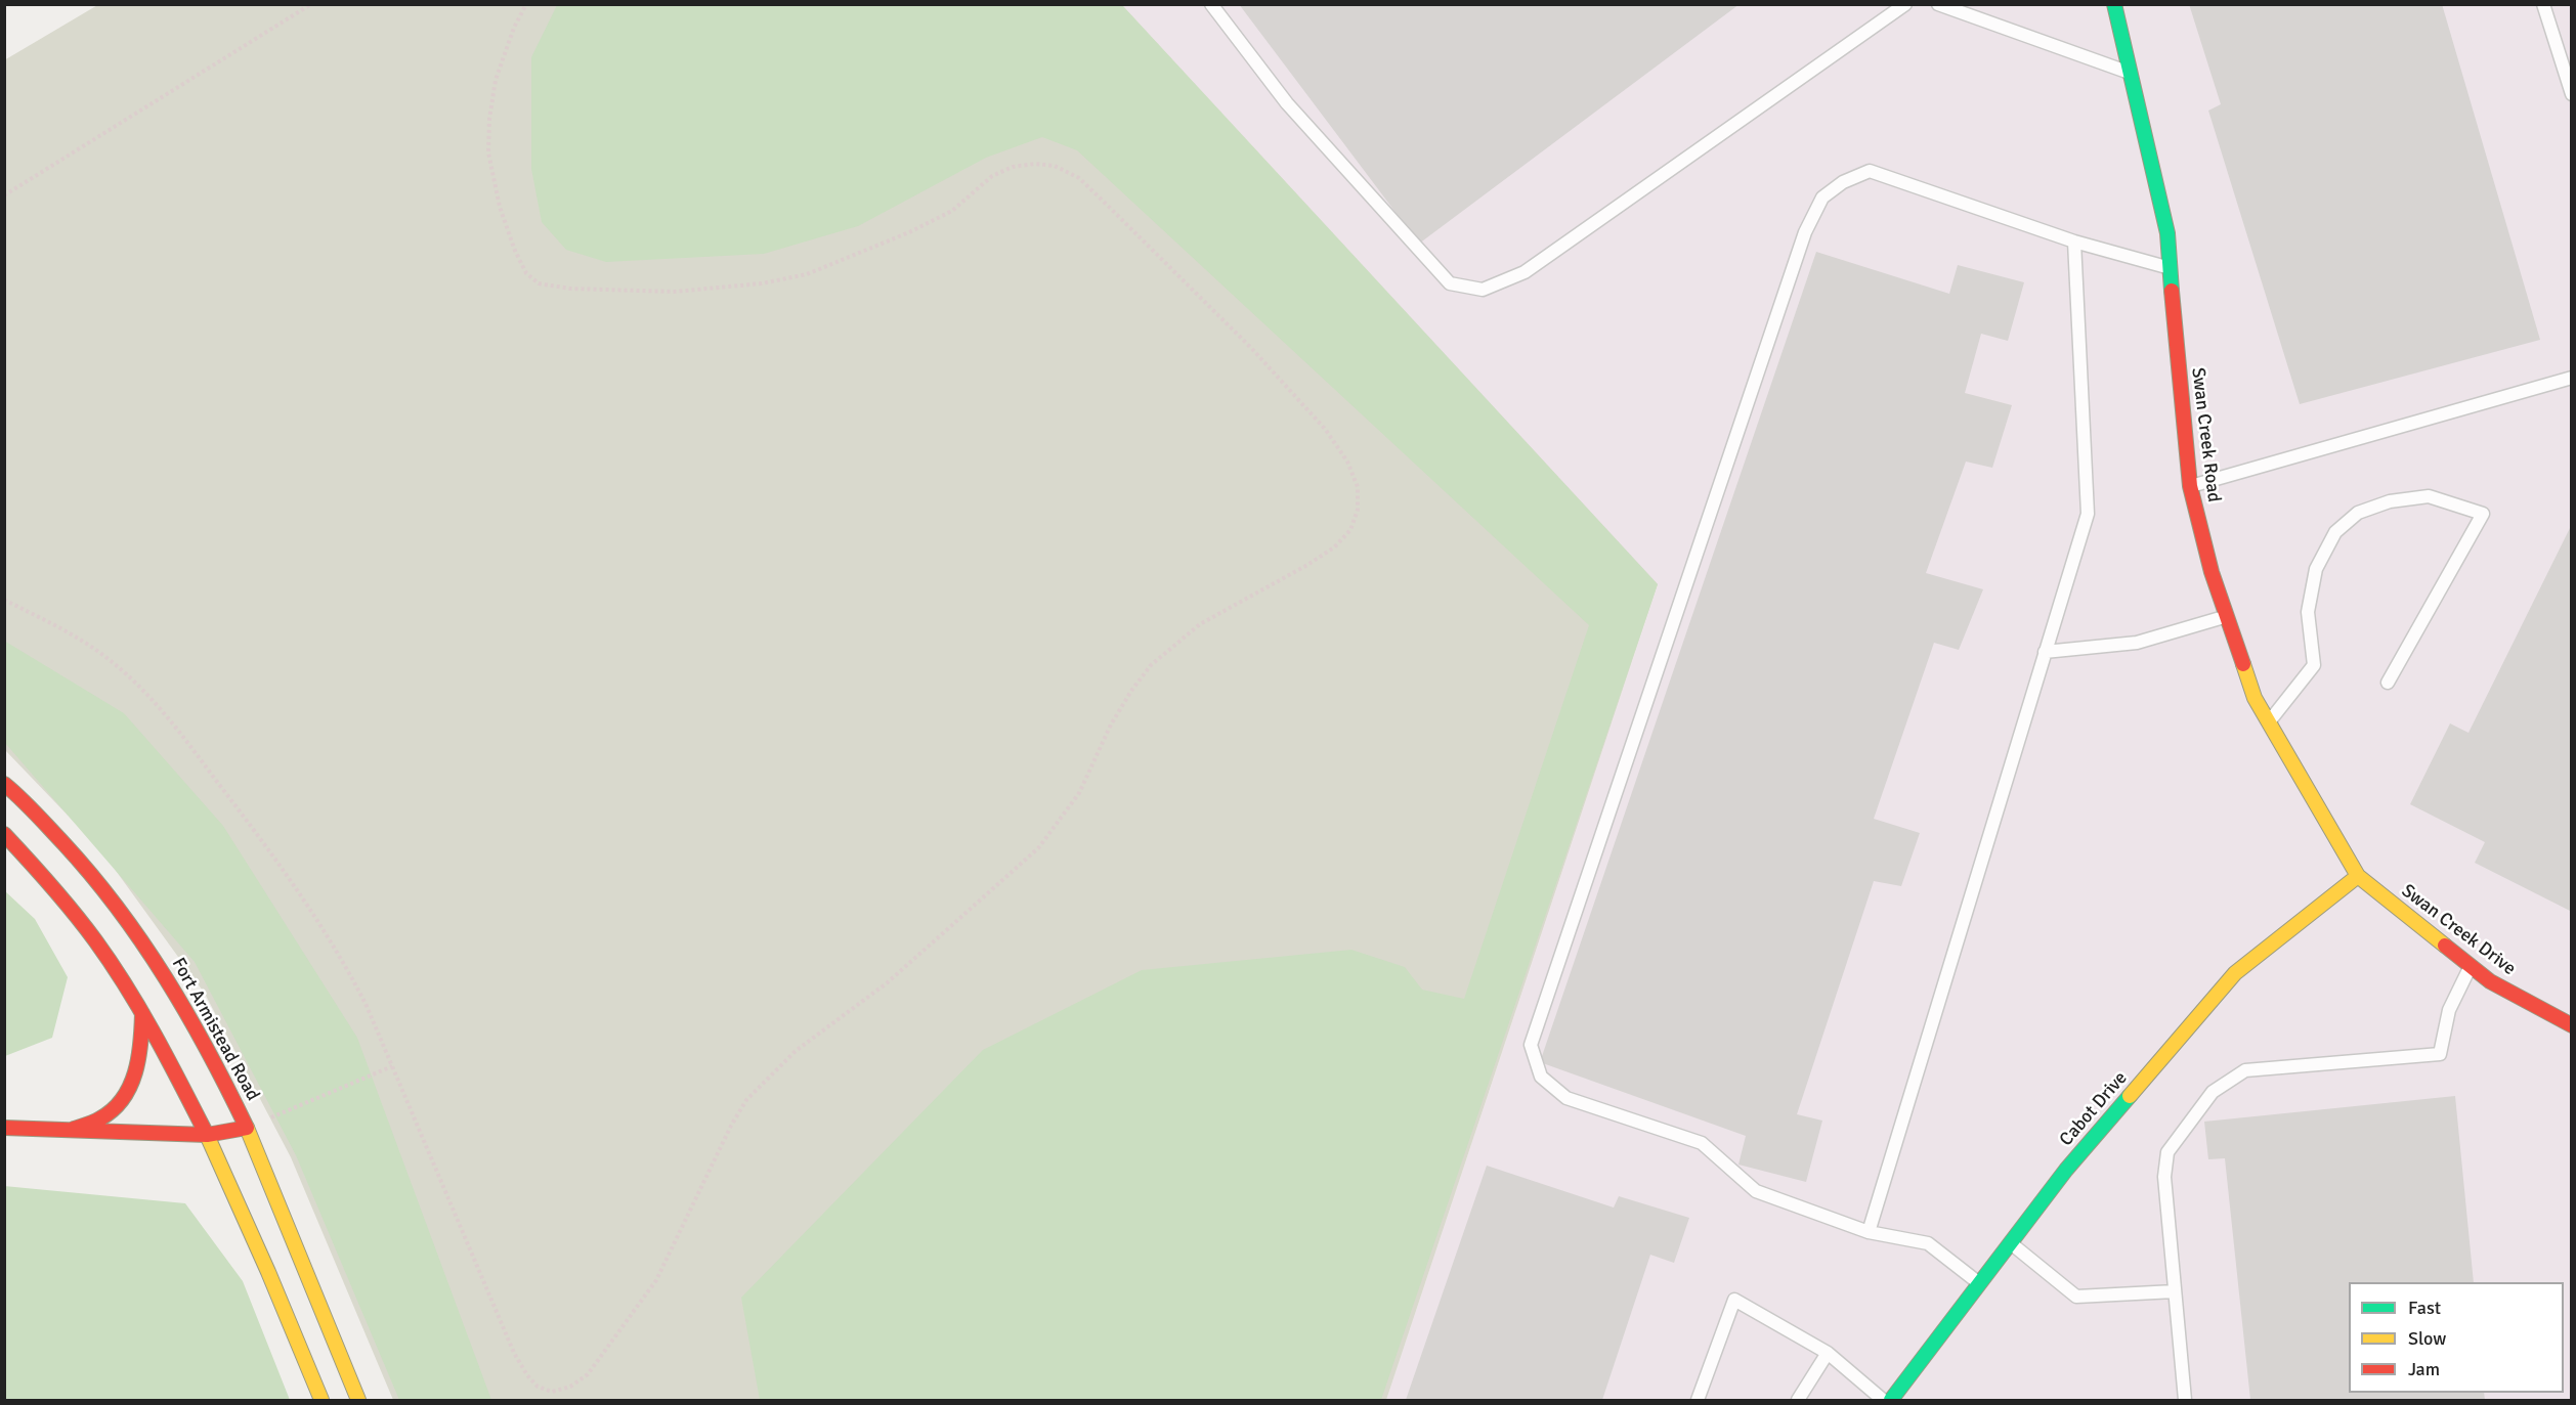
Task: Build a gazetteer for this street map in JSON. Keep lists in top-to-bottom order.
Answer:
{
  "streets": {
    "main road": [
      "Swan Creek Road",
      "Swan Creek Drive",
      "Fort Armistead Road",
      "Cabot Drive"
    ]
  },
  "crossings": [
    ["Swan Creek Road", "Swan Creek Drive"],
    ["Swan Creek Road", "Cabot Drive"],
    ["Swan Creek Drive", "Cabot Drive"]
  ],
  "legend": ["Fast", "Slow", "Jam"]
}
